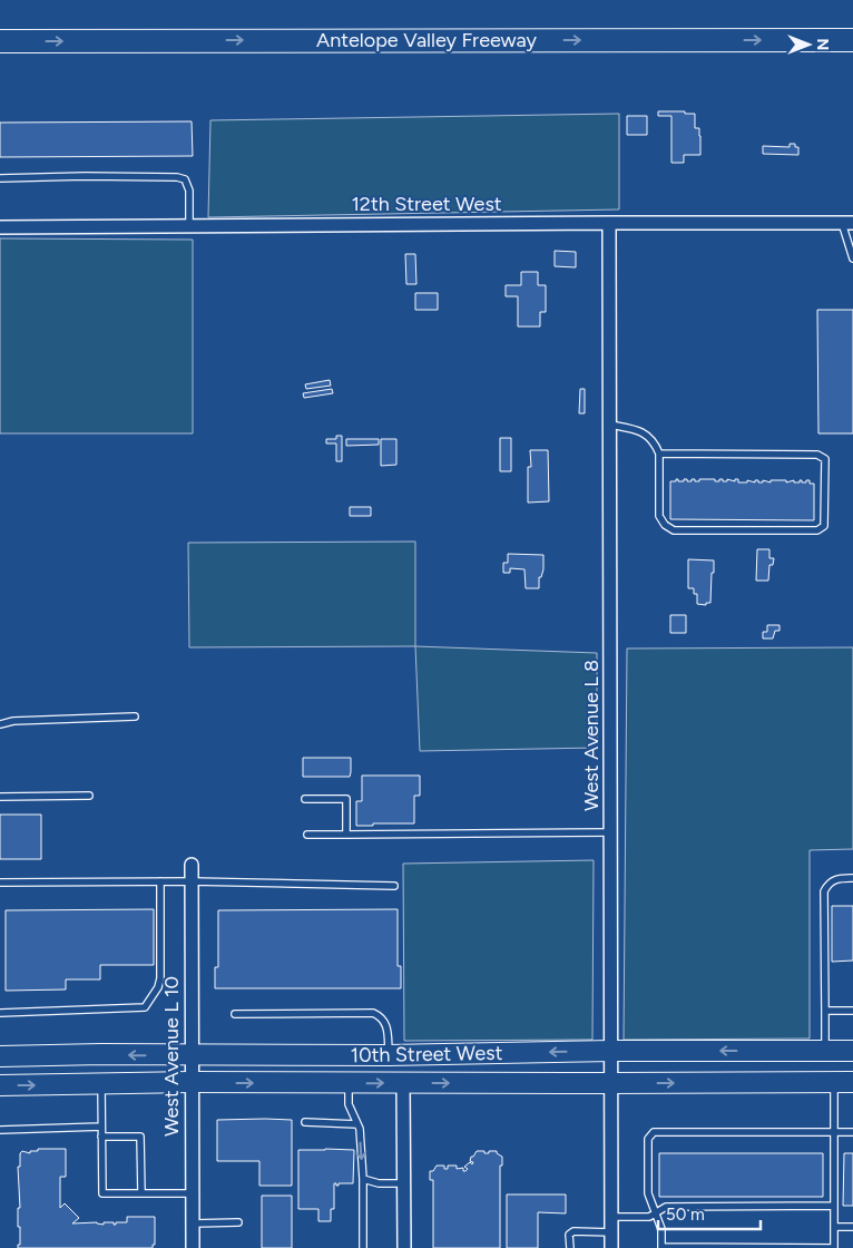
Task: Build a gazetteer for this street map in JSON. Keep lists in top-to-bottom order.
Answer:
{
  "streets": {
    "highway": ["Antelope Valley Freeway"],
    "main road": ["10th Street West"],
    "street": ["12th Street West", "West Avenue L 8", "West Avenue L 10"]
  },
  "crossings": [
    ["12th Street West", "West Avenue L 8"],
    ["West Avenue L 8", "10th Street West"],
    ["10th Street West", "West Avenue L 10"]
  ],
  "one_way": ["Antelope Valley Freeway"],
  "scale_bar": "50 m",
  "north": "right"
}
